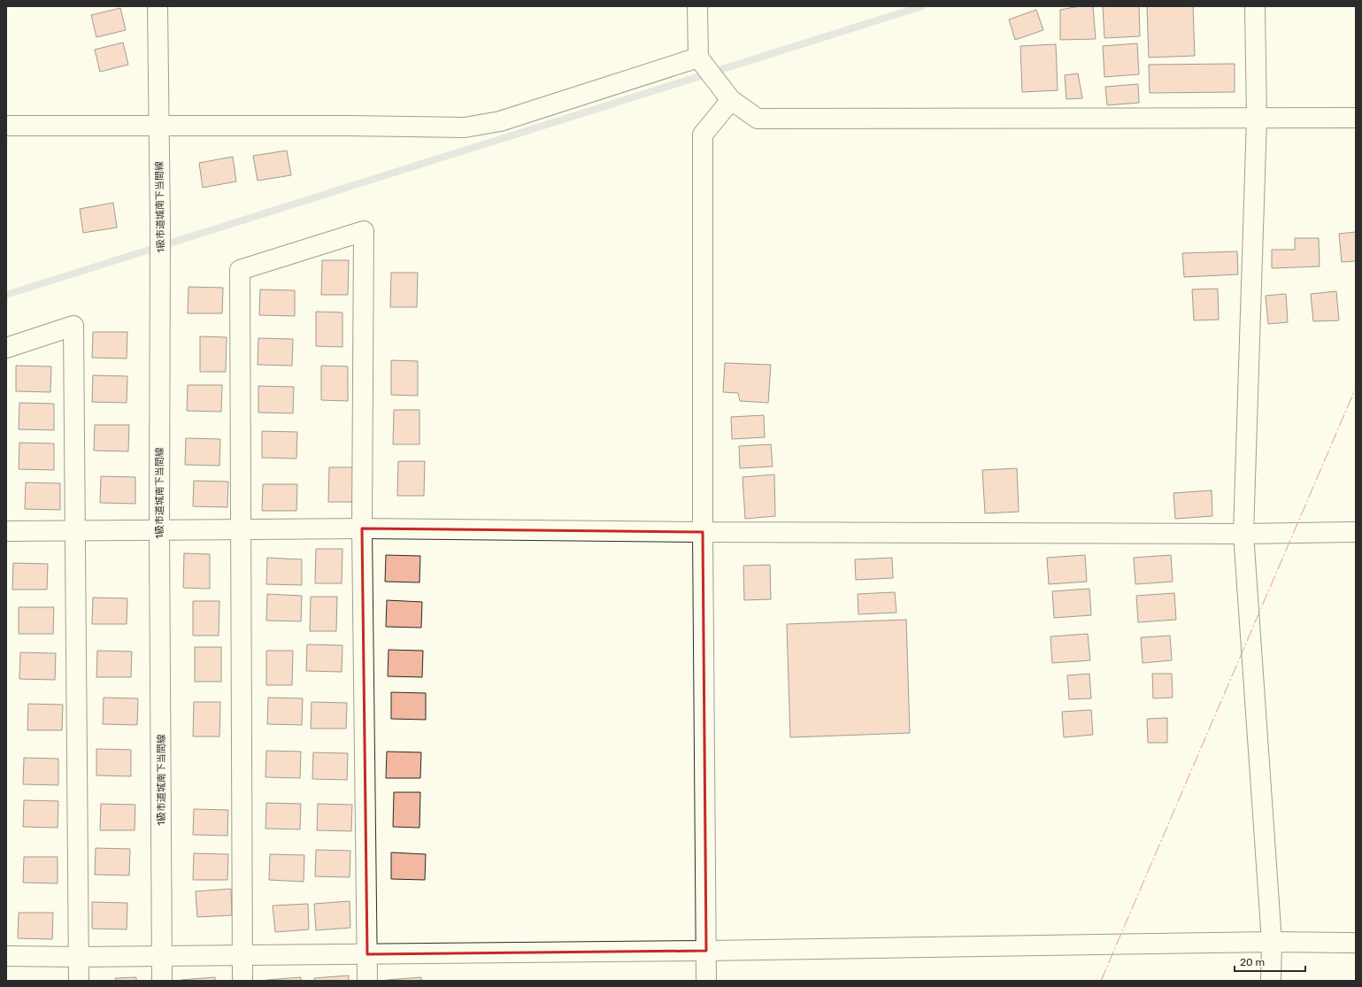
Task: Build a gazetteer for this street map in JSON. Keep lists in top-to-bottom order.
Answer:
{
  "streets": {
    "street": ["1級市道城南下当間線"]
  },
  "scale_bar": "20 m"
}
